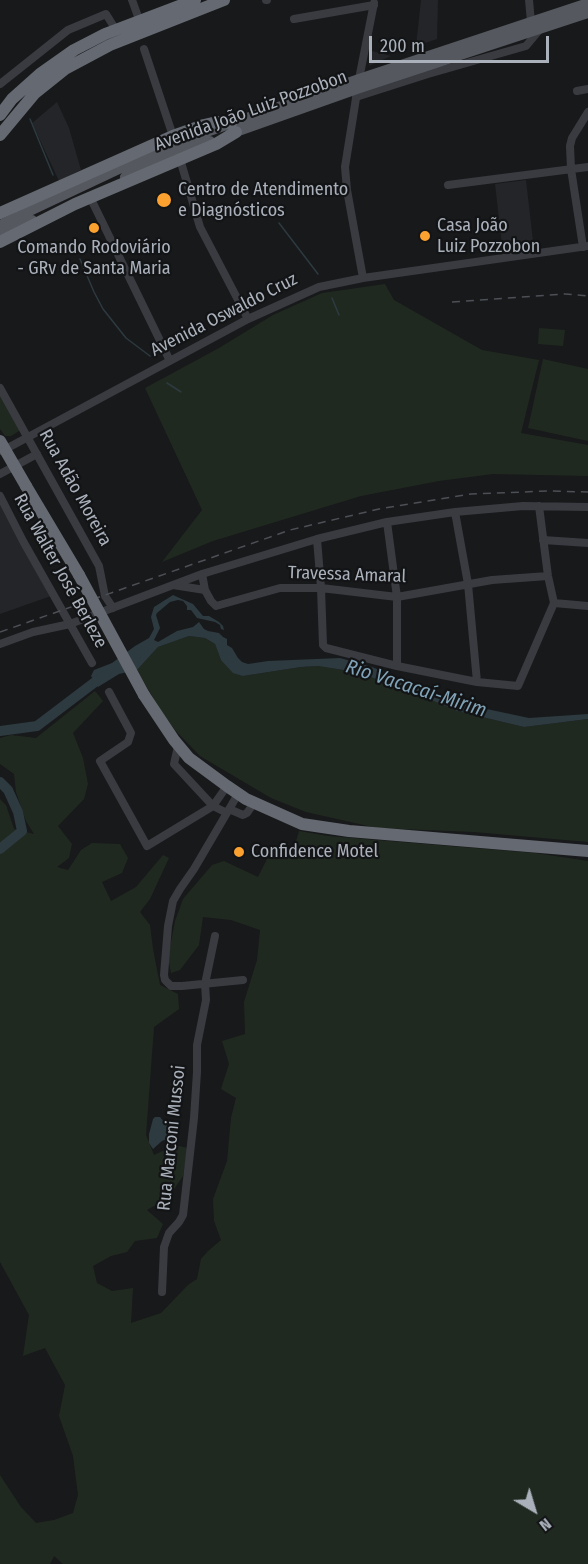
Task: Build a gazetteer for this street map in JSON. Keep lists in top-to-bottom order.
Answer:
{
  "streets": {
    "main road": ["Avenida João Luiz Pozzobon"],
    "street": [
      "Avenida Oswaldo Cruz",
      "Rua Adão Moreira",
      "Rua Walter José Berleze",
      "Travessa Amaral",
      "Rua Marconi Mussoi"
    ]
  },
  "crossings": [
    ["Avenida Oswaldo Cruz", "Rua Adão Moreira"]
  ],
  "water": ["Rio Vacacaí-Mirim"],
  "places": [
    "Centro de Atendimento e Diagnósticos",
    "Comando Rodoviário - GRv de Santa Maria",
    "Casa João Luiz Pozzobon",
    "Confidence Motel"
  ],
  "scale_bar": "200 m",
  "north": "bottom right"
}
